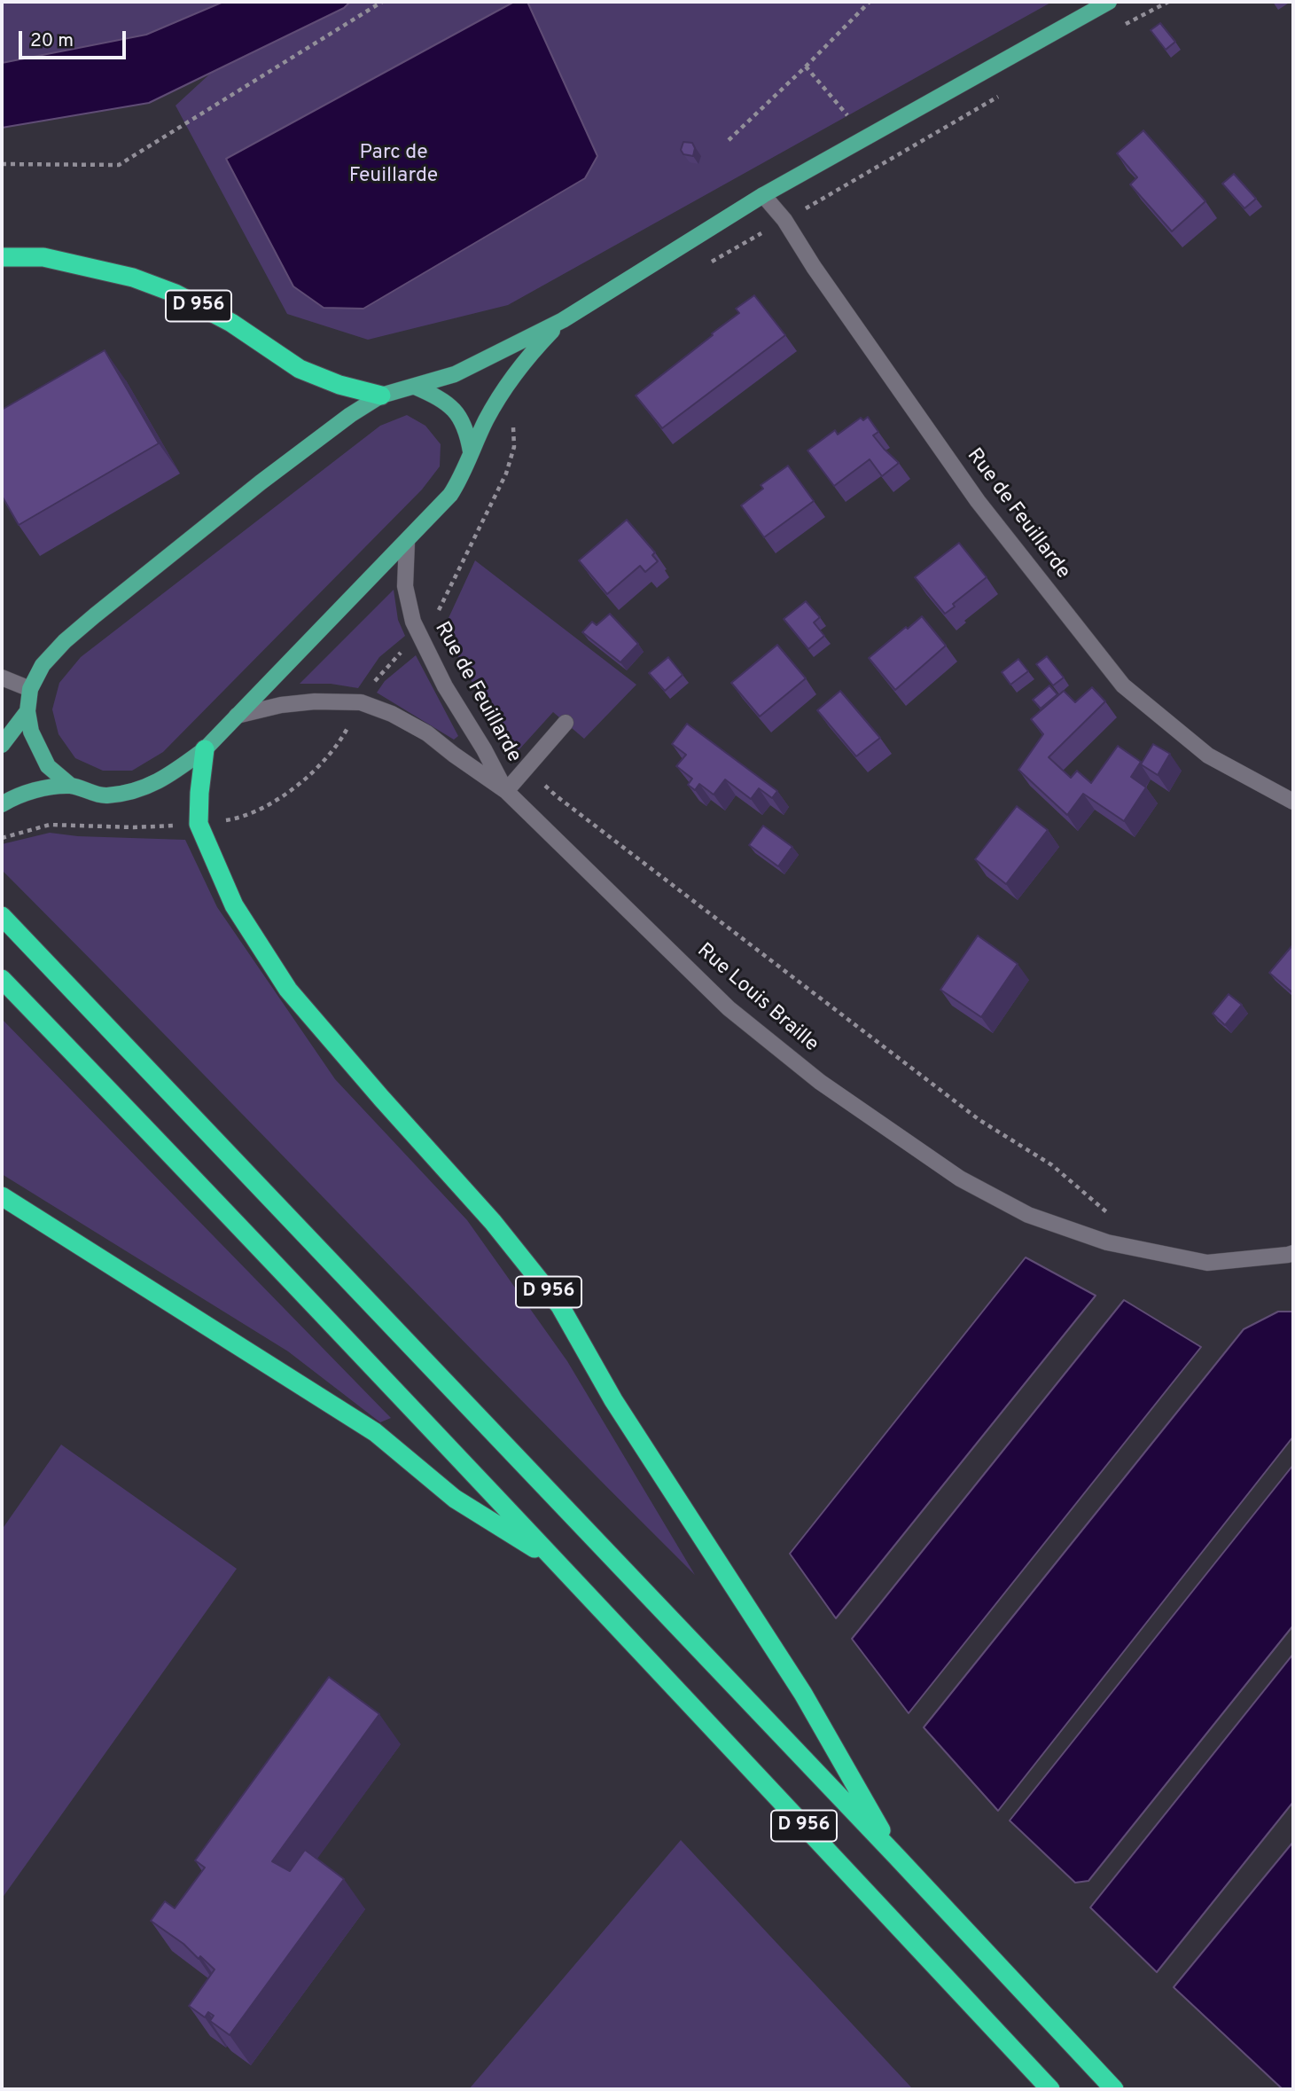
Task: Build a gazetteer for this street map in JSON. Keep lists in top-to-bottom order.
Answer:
{
  "streets": {
    "highway": ["D 956"],
    "street": ["Rue de Feuillarde", "Rue Louis Braille"]
  },
  "crossings": [
    ["Rue de Feuillarde", "Rue Louis Braille"]
  ],
  "parks": ["Parc de Feuillarde"],
  "scale_bar": "20 m"
}
